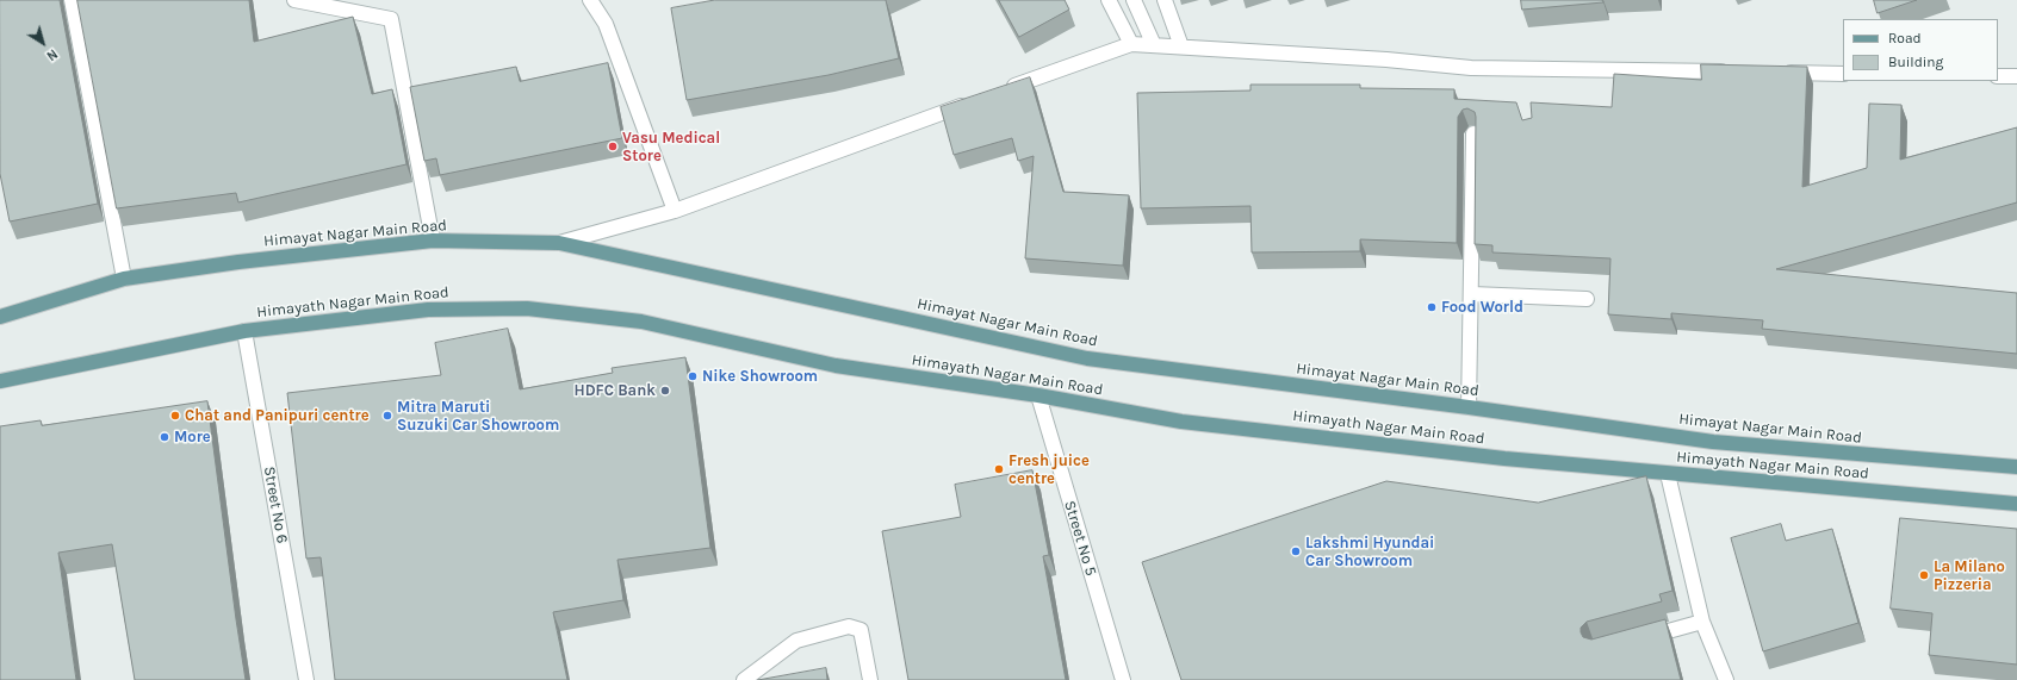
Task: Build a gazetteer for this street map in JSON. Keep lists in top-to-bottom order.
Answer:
{
  "streets": {
    "main road": ["Himayat Nagar Main Road", "Himayath Nagar Main Road"],
    "street": ["Street No 6", "Street No 5"]
  },
  "crossings": [
    ["Himayath Nagar Main Road", "Street No 6"],
    ["Himayath Nagar Main Road", "Street No 5"]
  ],
  "places": [
    "Vasu Medical Store",
    "Food World",
    "Nike Showroom",
    "HDFC Bank",
    "Chat and Panipuri centre",
    "Mitra Maruti Suzuki Car Showroom",
    "More",
    "Fresh juice centre",
    "Lakshmi Hyundai Car Showroom",
    "La Milano Pizzeria"
  ],
  "legend": ["Road", "Building"],
  "north": "bottom right"
}
